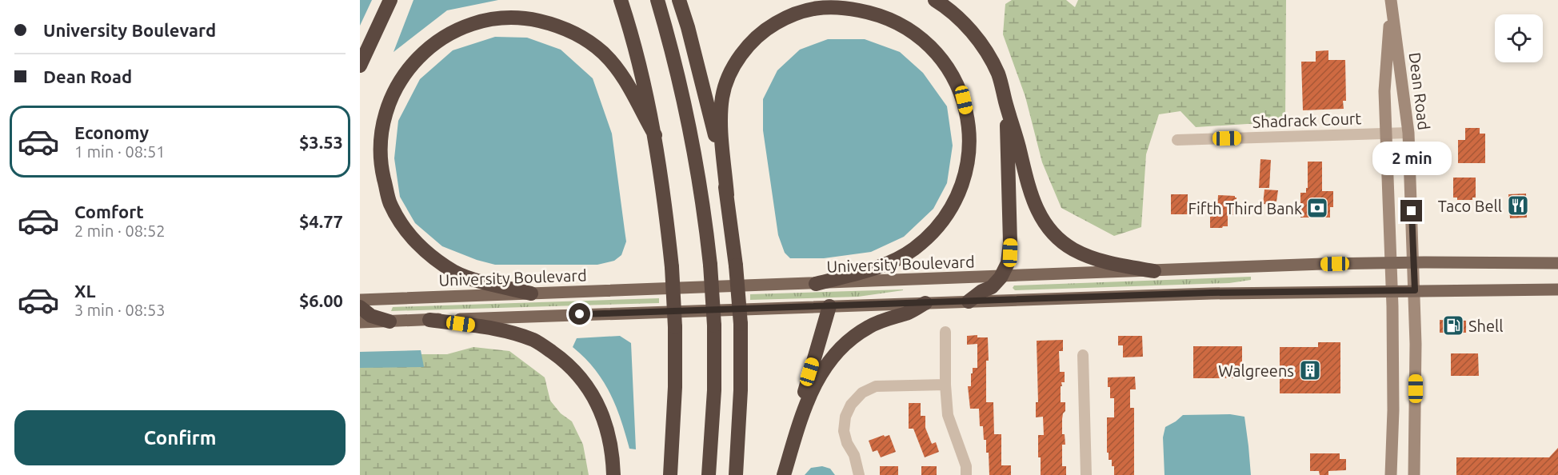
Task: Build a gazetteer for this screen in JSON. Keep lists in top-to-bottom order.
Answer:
{
  "streets": {
    "main road": ["Dean Road", "University Boulevard"],
    "street": ["Shadrack Court"]
  },
  "crossings": [
    ["Dean Road", "Shadrack Court"],
    ["Dean Road", "University Boulevard"]
  ],
  "places": {
    "restaurant": ["Taco Bell"],
    "bank": ["Fifth Third Bank"],
    "fuel station": ["Shell"],
    "building": ["Walgreens"]
  },
  "page": {
    "banner": ["University Boulevard", "Dean Road"],
    "list": [
      {
        "name": "Economy",
        "note": "1 min · 08:51",
        "value": "$3.53"
      },
      {
        "name": "Comfort",
        "note": "2 min · 08:52",
        "value": "$4.77"
      },
      {
        "name": "XL",
        "note": "3 min · 08:53",
        "value": "$6.00"
      }
    ],
    "bubble": "2 min",
    "buttons": "Confirm"
  }
}
